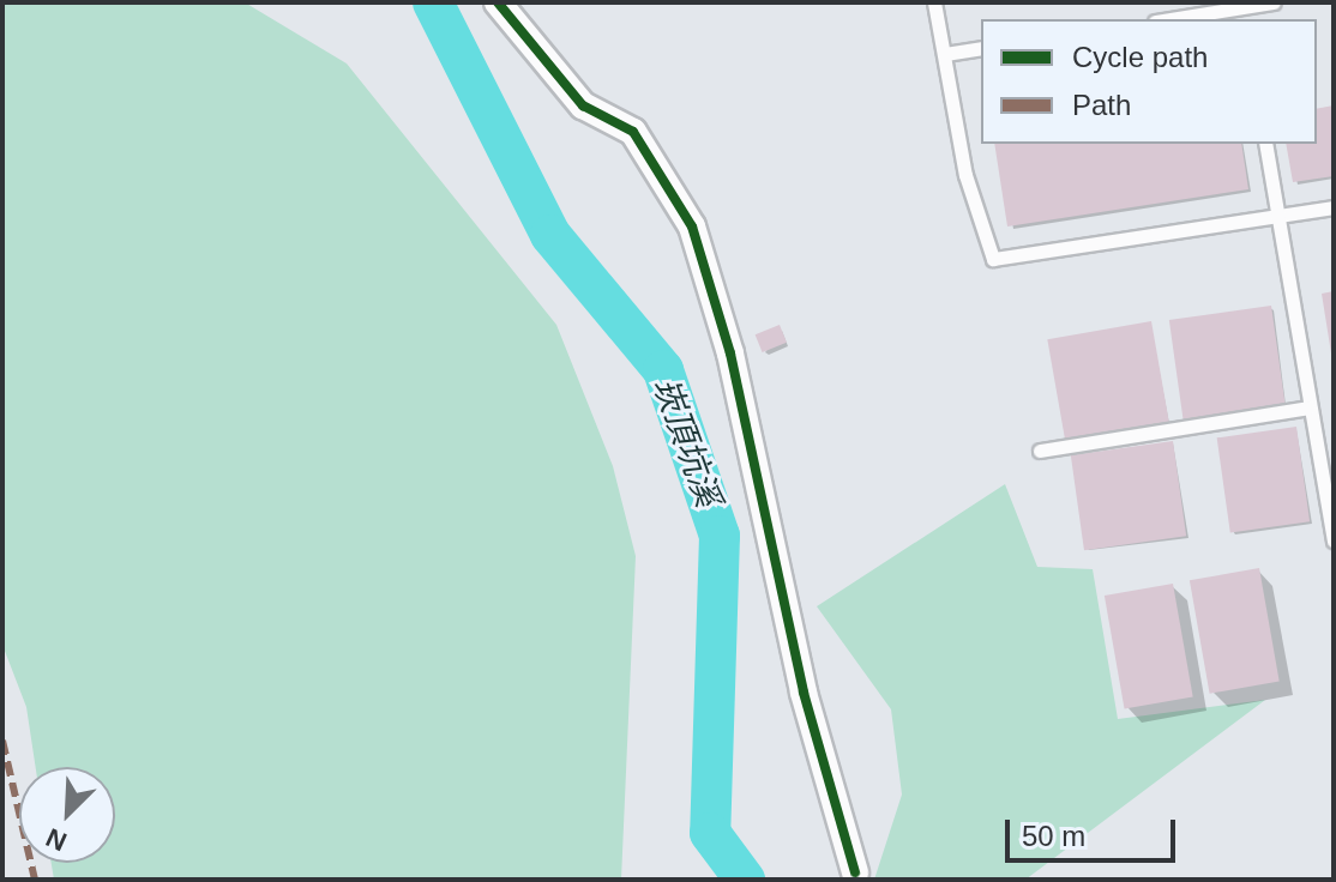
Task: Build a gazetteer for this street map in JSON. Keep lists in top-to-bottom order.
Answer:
{
  "water": ["崁頂坑溪"],
  "legend": ["Cycle path", "Path"],
  "scale_bar": "50 m",
  "north": "bottom left"
}
